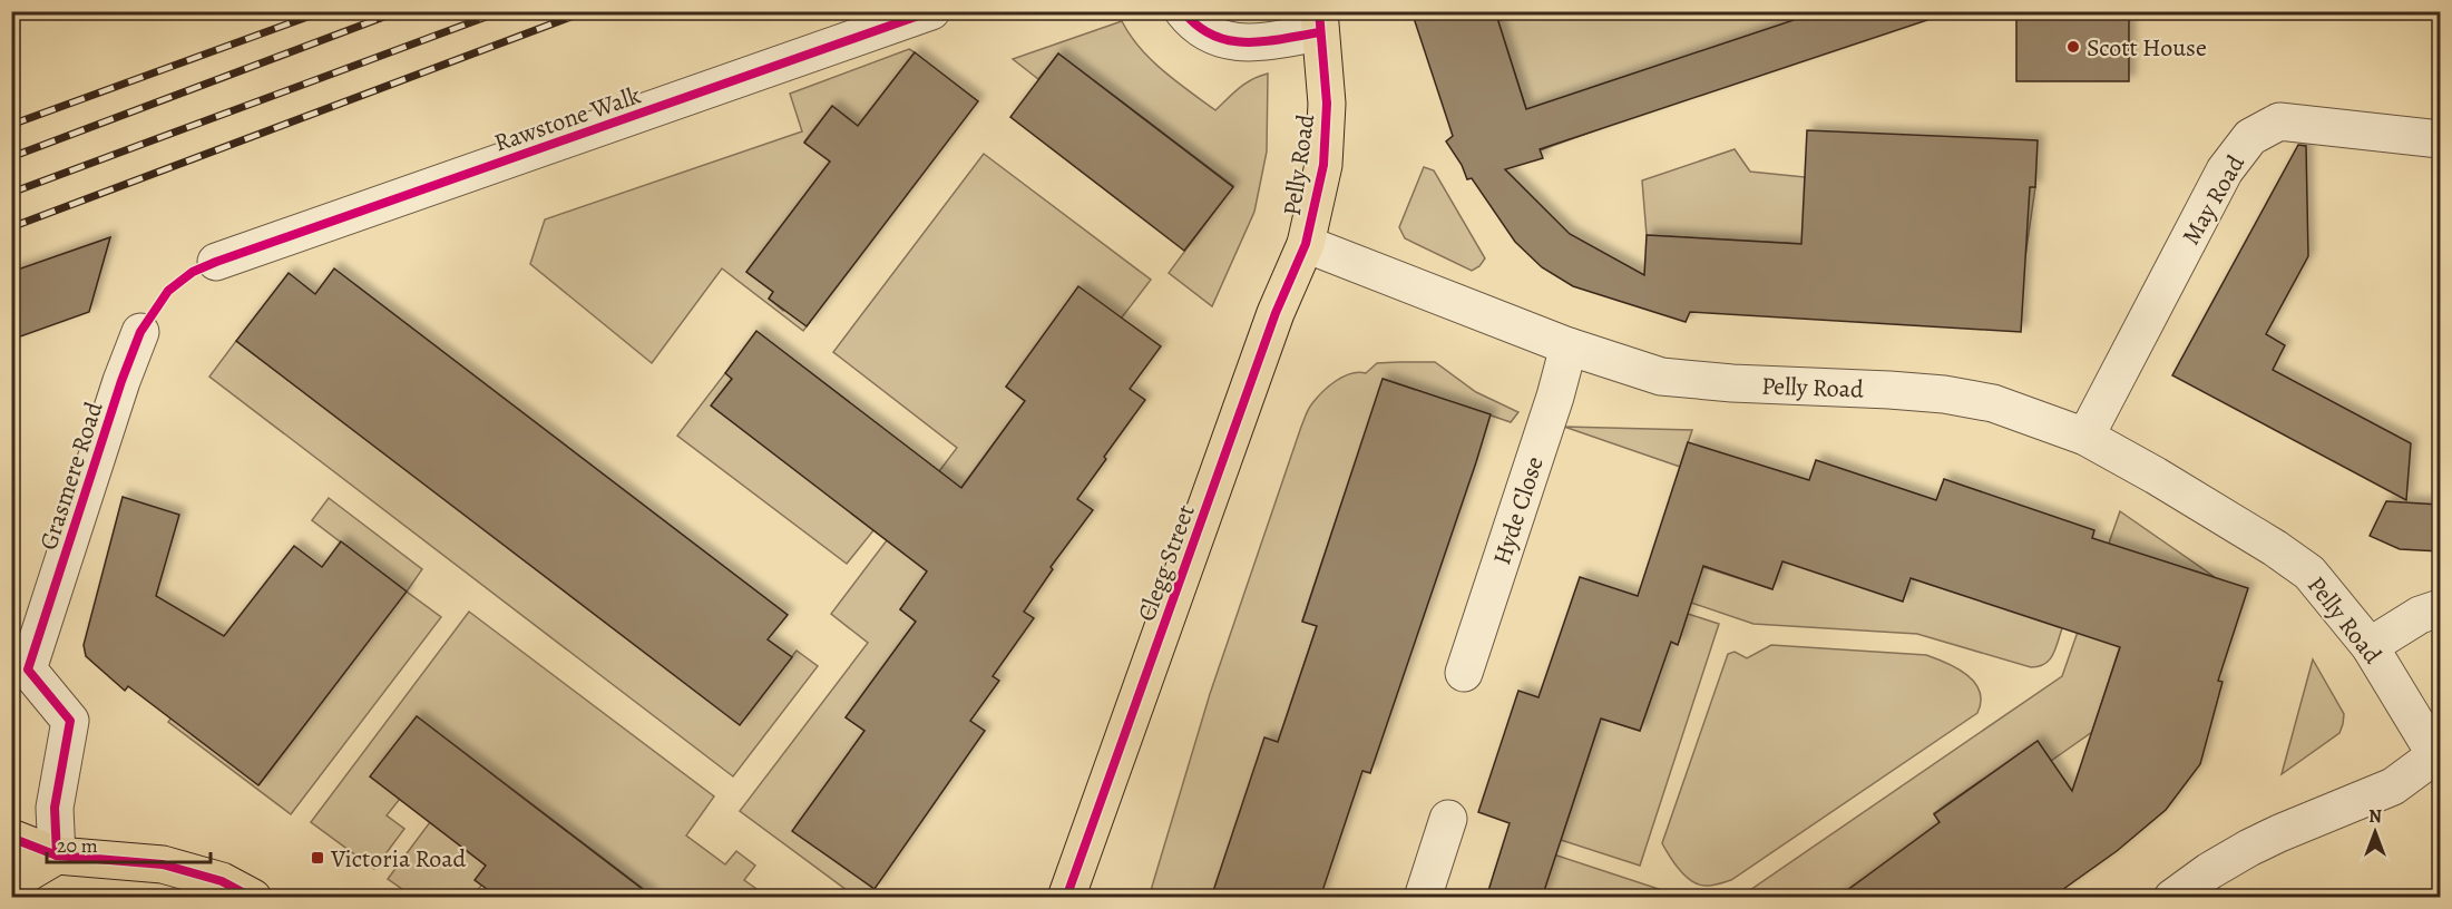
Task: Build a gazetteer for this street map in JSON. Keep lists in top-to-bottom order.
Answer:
{
  "streets": {
    "main road": ["Pelly Road", "Clegg Street"],
    "street": [
      "Rawstone Walk",
      "May Road",
      "Grasmere Road",
      "Hyde Close"
    ]
  },
  "crossings": [
    ["Pelly Road", "May Road"],
    ["Pelly Road", "Hyde Close"],
    ["Pelly Road", "Clegg Street"]
  ],
  "places": {
    "other": ["Scott House"],
    "transit": ["Victoria Road"]
  },
  "scale_bar": "20 m",
  "north": "top"
}
